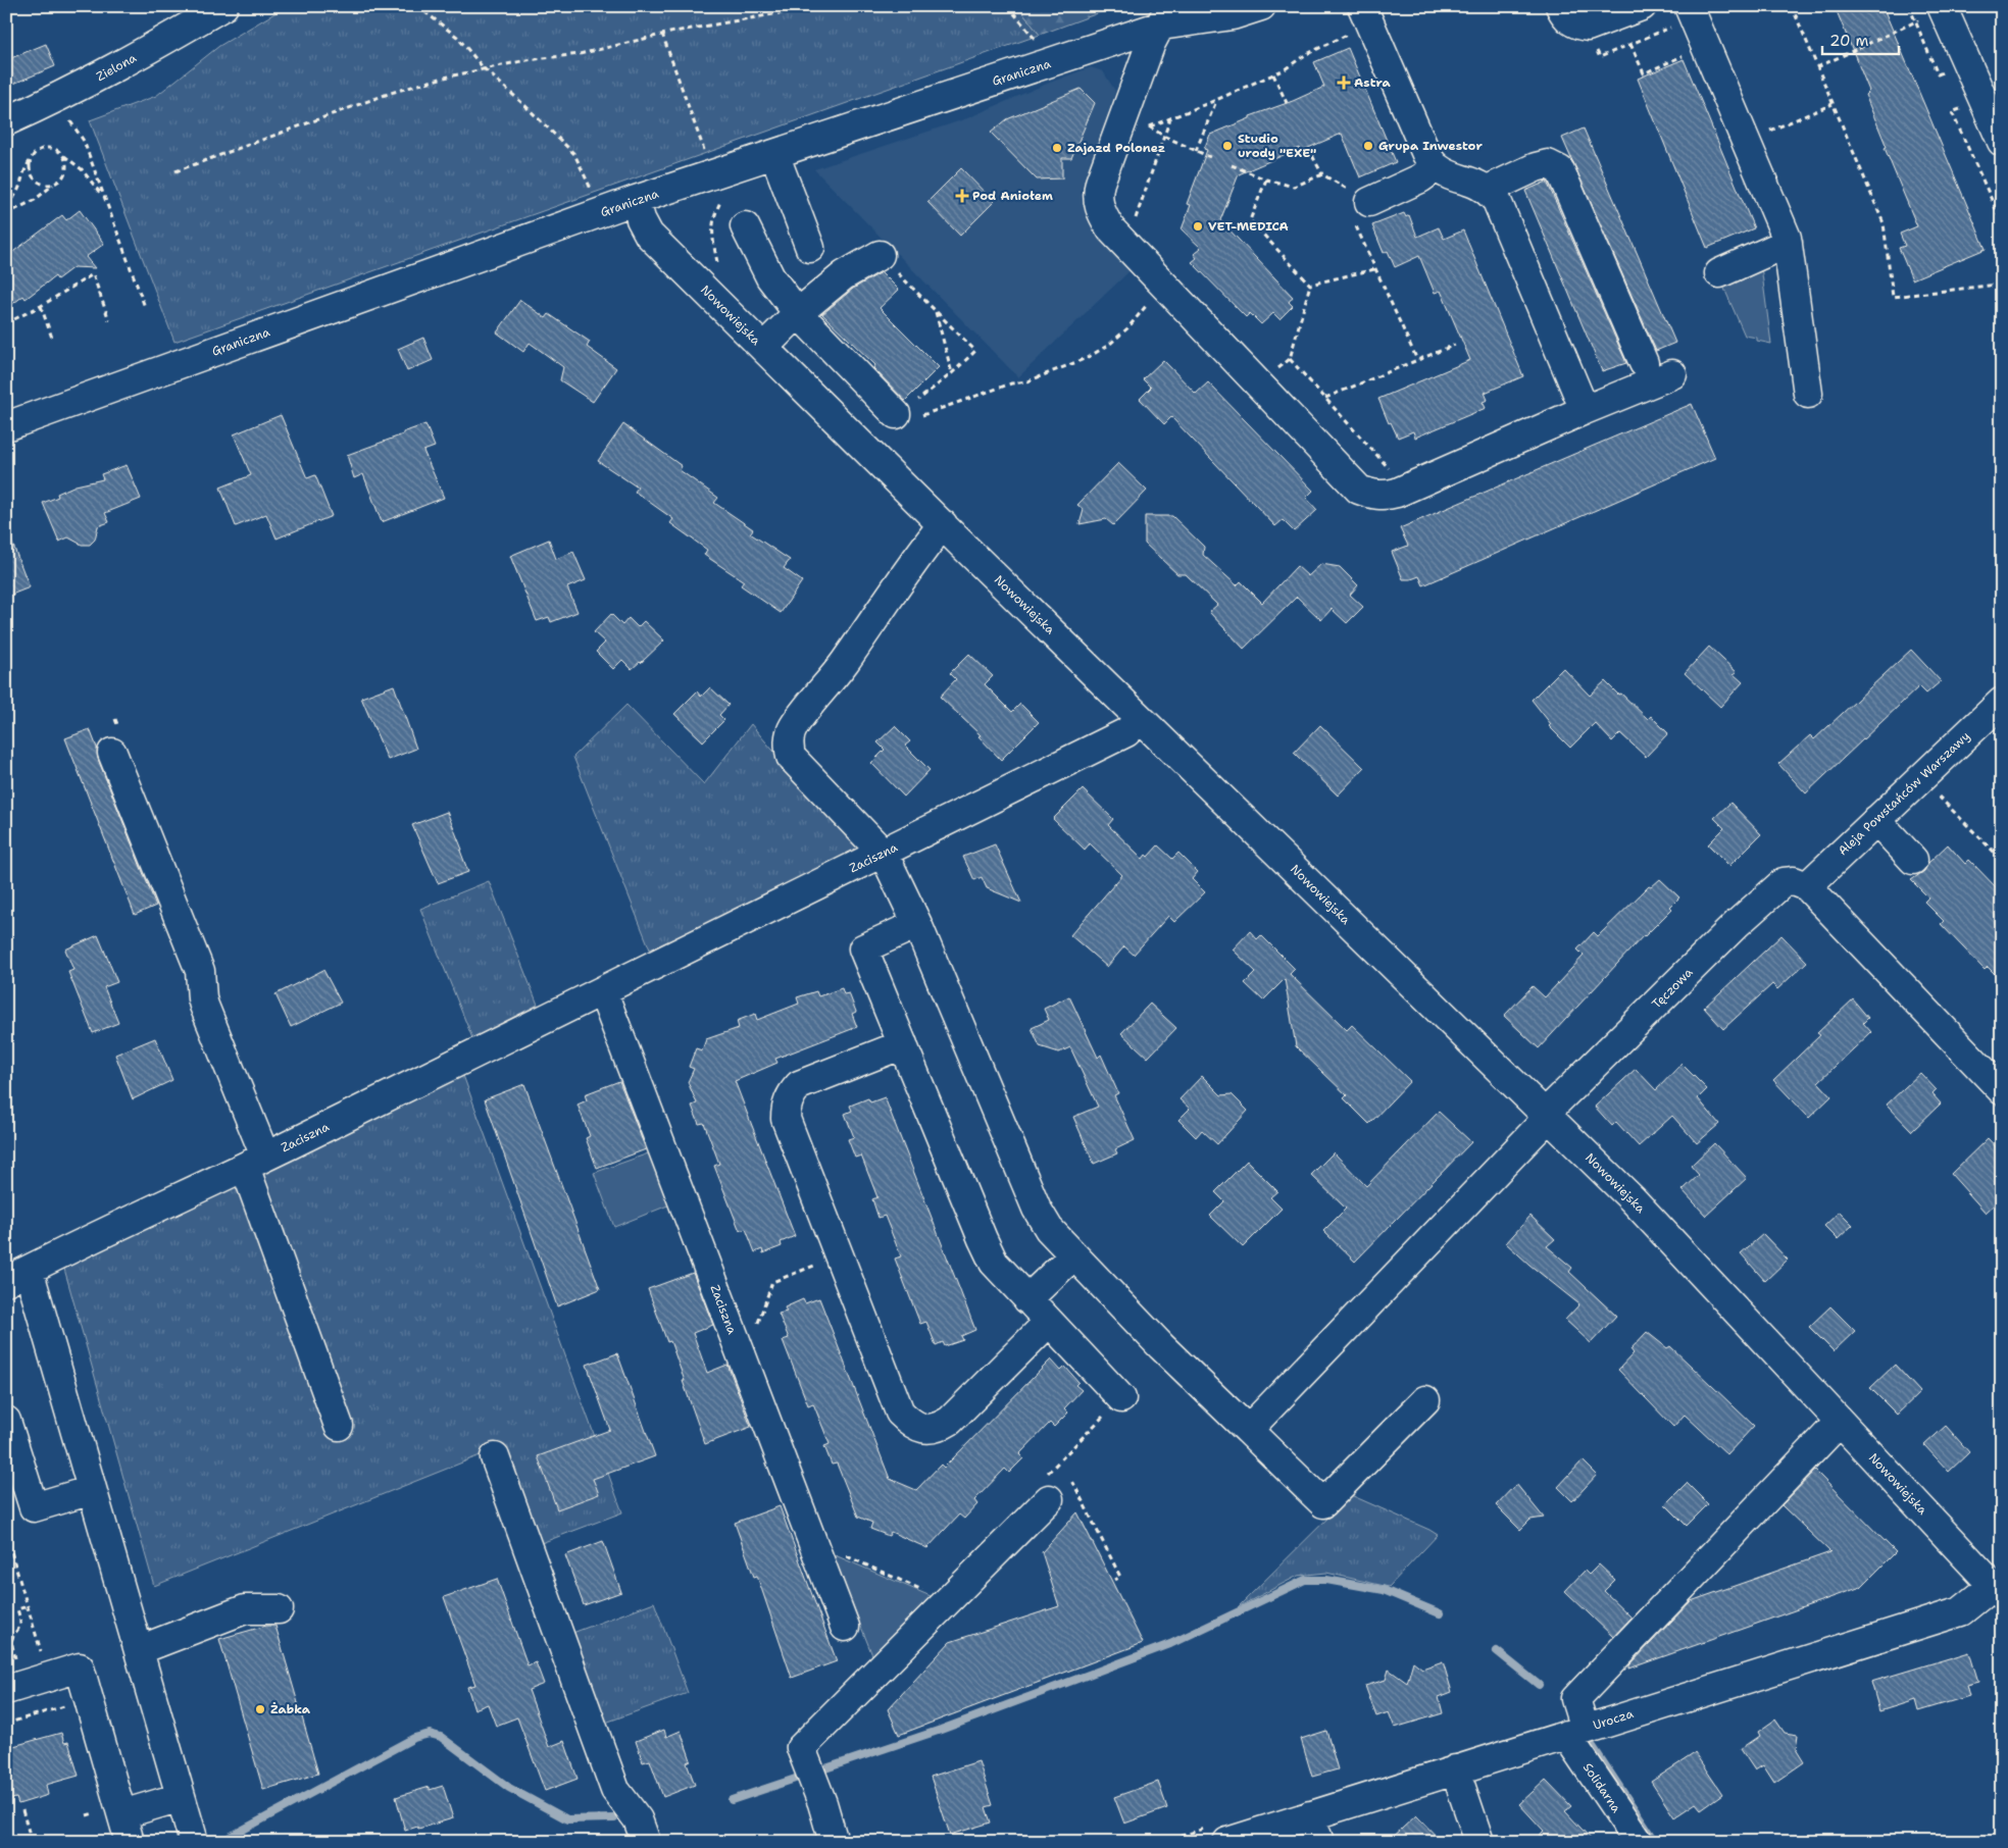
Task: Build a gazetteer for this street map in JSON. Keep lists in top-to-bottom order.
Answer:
{
  "streets": {
    "street": [
      "Zielona",
      "Graniczna",
      "Nowowiejska",
      "Aleja Powstańców Warszawy",
      "Zaciszna",
      "Tęczowa",
      "Urocza",
      "Solidarna"
    ]
  },
  "crossings": [
    ["Graniczna", "Nowowiejska"],
    ["Nowowiejska", "Zaciszna"],
    ["Nowowiejska", "Tęczowa"],
    ["Nowowiejska", "Urocza"],
    ["Nowowiejska", "Solidarna"],
    ["Aleja Powstańców Warszawy", "Tęczowa"],
    ["Urocza", "Solidarna"]
  ],
  "places": {
    "health": ["Astra", "Pod Aniołem"],
    "other": [
      "Studio urody \"EXE\"",
      "Grupa Inwestor",
      "Zajazd Polonez",
      "VET-MEDICA",
      "Żabka"
    ]
  },
  "scale_bar": "20 m"
}
